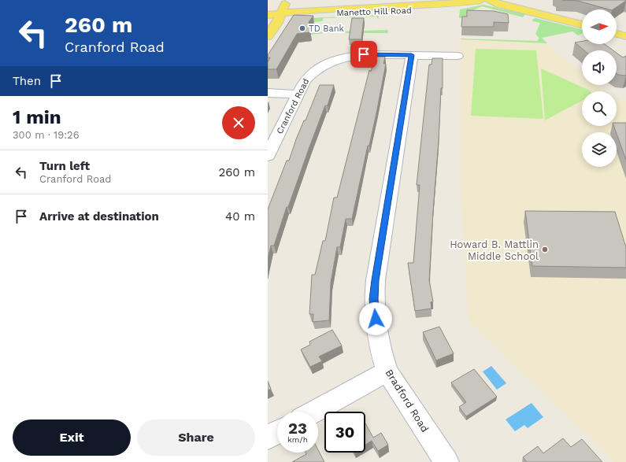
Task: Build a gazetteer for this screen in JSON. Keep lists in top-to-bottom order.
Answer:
{
  "streets": {
    "main road": ["Manetto Hill Road"],
    "street": ["Cranford Road", "Bradford Road"]
  },
  "crossings": [
    ["Cranford Road", "Bradford Road"]
  ],
  "places": ["TD Bank", "Howard B. Mattlin Middle School"],
  "north": "right",
  "page": {
    "turn": ["260 m", "Cranford Road"],
    "then": "Then",
    "heading": ["1 min", "300 m · 19:26"],
    "list": [
      {
        "name": "Turn left",
        "note": "Cranford Road",
        "value": "260 m"
      },
      {
        "name": "Arrive at destination",
        "value": "40 m"
      }
    ],
    "speed": "23 km/h",
    "limit": "30",
    "buttons": ["Exit", "Share"]
  }
}
